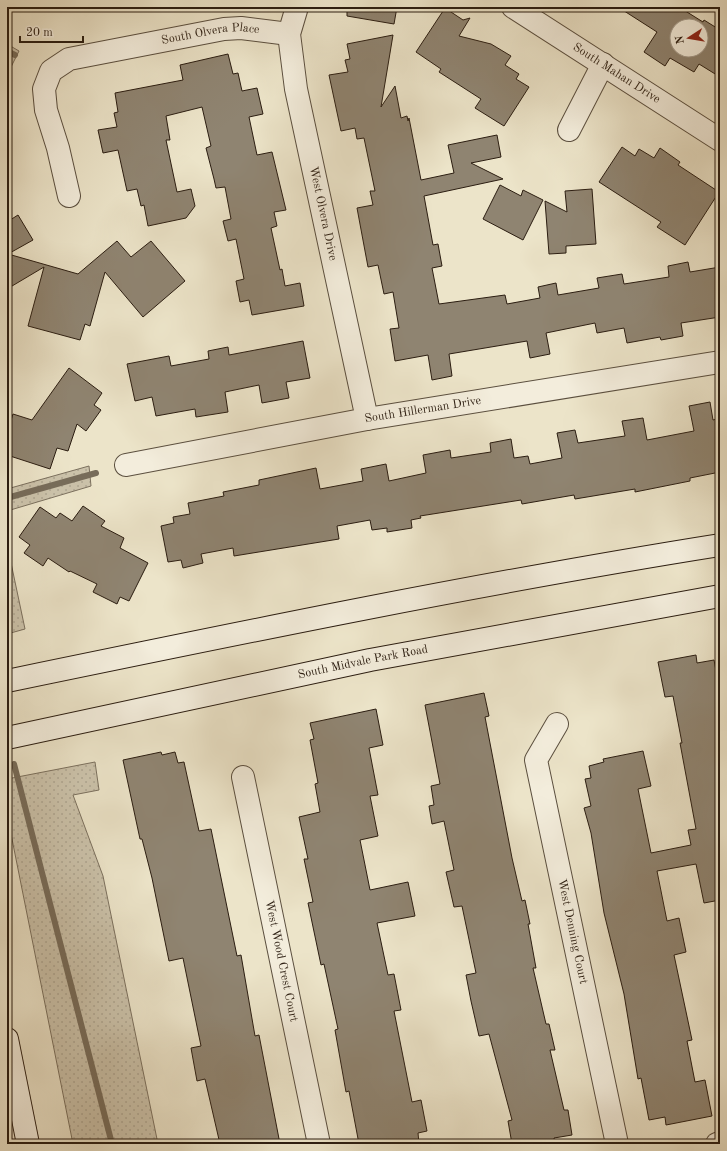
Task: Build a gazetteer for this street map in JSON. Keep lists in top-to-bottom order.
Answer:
{
  "streets": {
    "street": [
      "South Olvera Place",
      "South Mahan Drive",
      "West Olvera Drive",
      "South Hillerman Drive",
      "South Midvale Park Road",
      "West Denning Court",
      "West Wood Crest Court"
    ]
  },
  "crossings": [
    ["South Olvera Place", "West Olvera Drive"],
    ["West Olvera Drive", "South Hillerman Drive"]
  ],
  "scale_bar": "20 m",
  "north": "left"
}
